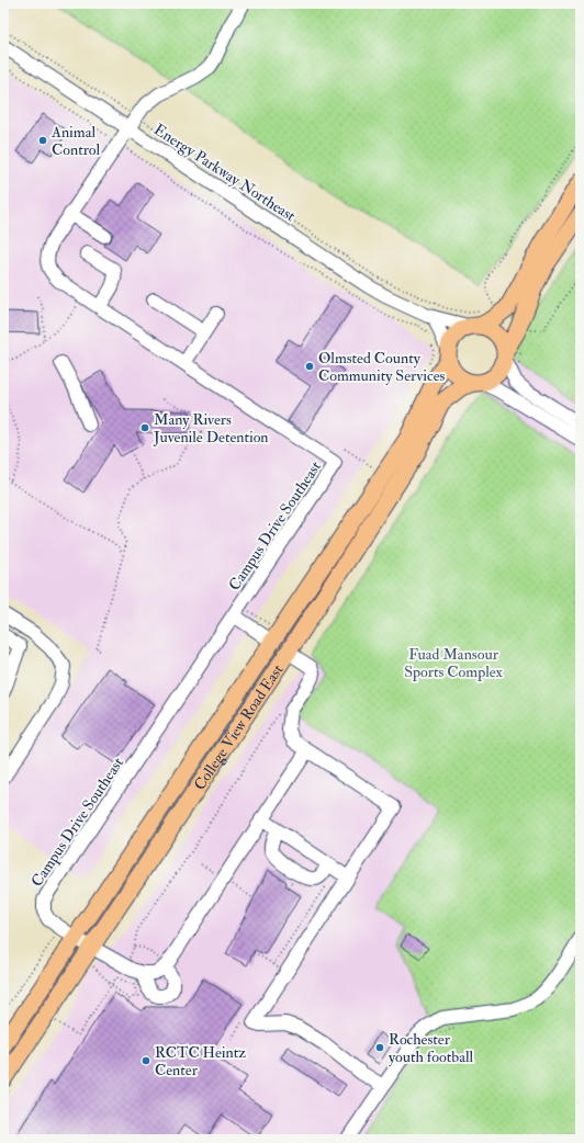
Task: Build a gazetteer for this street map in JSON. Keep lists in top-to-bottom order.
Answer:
{
  "streets": {
    "main road": ["College View Road East"],
    "street": ["Energy Parkway Northeast", "Campus Drive Southeast"]
  },
  "crossings": [
    ["Energy Parkway Northeast", "Campus Drive Southeast"],
    ["Energy Parkway Northeast", "College View Road East"],
    ["Campus Drive Southeast", "College View Road East"]
  ],
  "parks": ["Fuad Mansour Sports Complex"],
  "places": [
    "Animal Control",
    "Olmsted County Community Services",
    "Many Rivers Juvenile Detention",
    "Rochester youth football",
    "RCTC Heintz Center"
  ]
}
